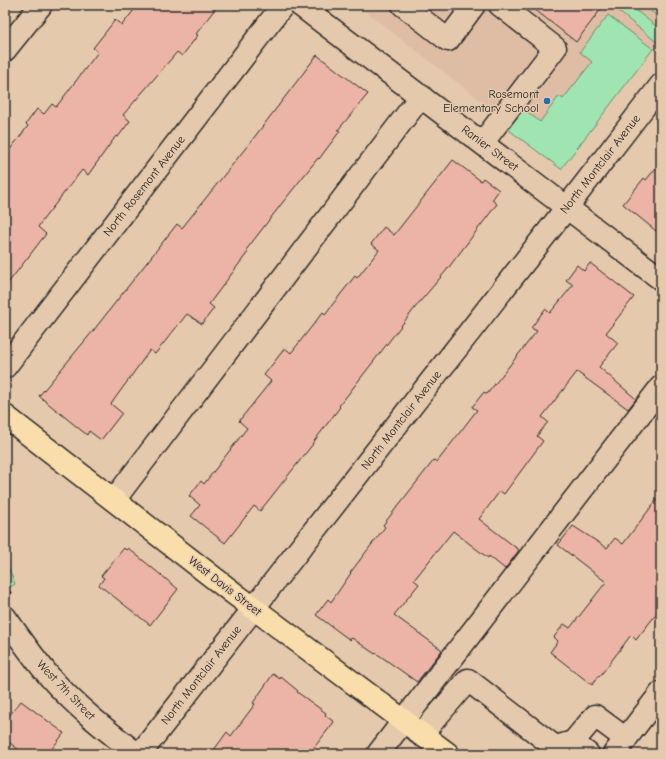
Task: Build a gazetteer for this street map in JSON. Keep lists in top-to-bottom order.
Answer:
{
  "streets": {
    "main road": ["West Davis Street"],
    "street": [
      "Ranier Street",
      "North Montclair Avenue",
      "North Rosemont Avenue",
      "West 7th Street"
    ]
  },
  "crossings": [
    ["Ranier Street", "North Montclair Avenue"],
    ["Ranier Street", "North Rosemont Avenue"],
    ["North Montclair Avenue", "West Davis Street"],
    ["North Montclair Avenue", "West 7th Street"]
  ],
  "places": ["Rosemont Elementary School"]
}
